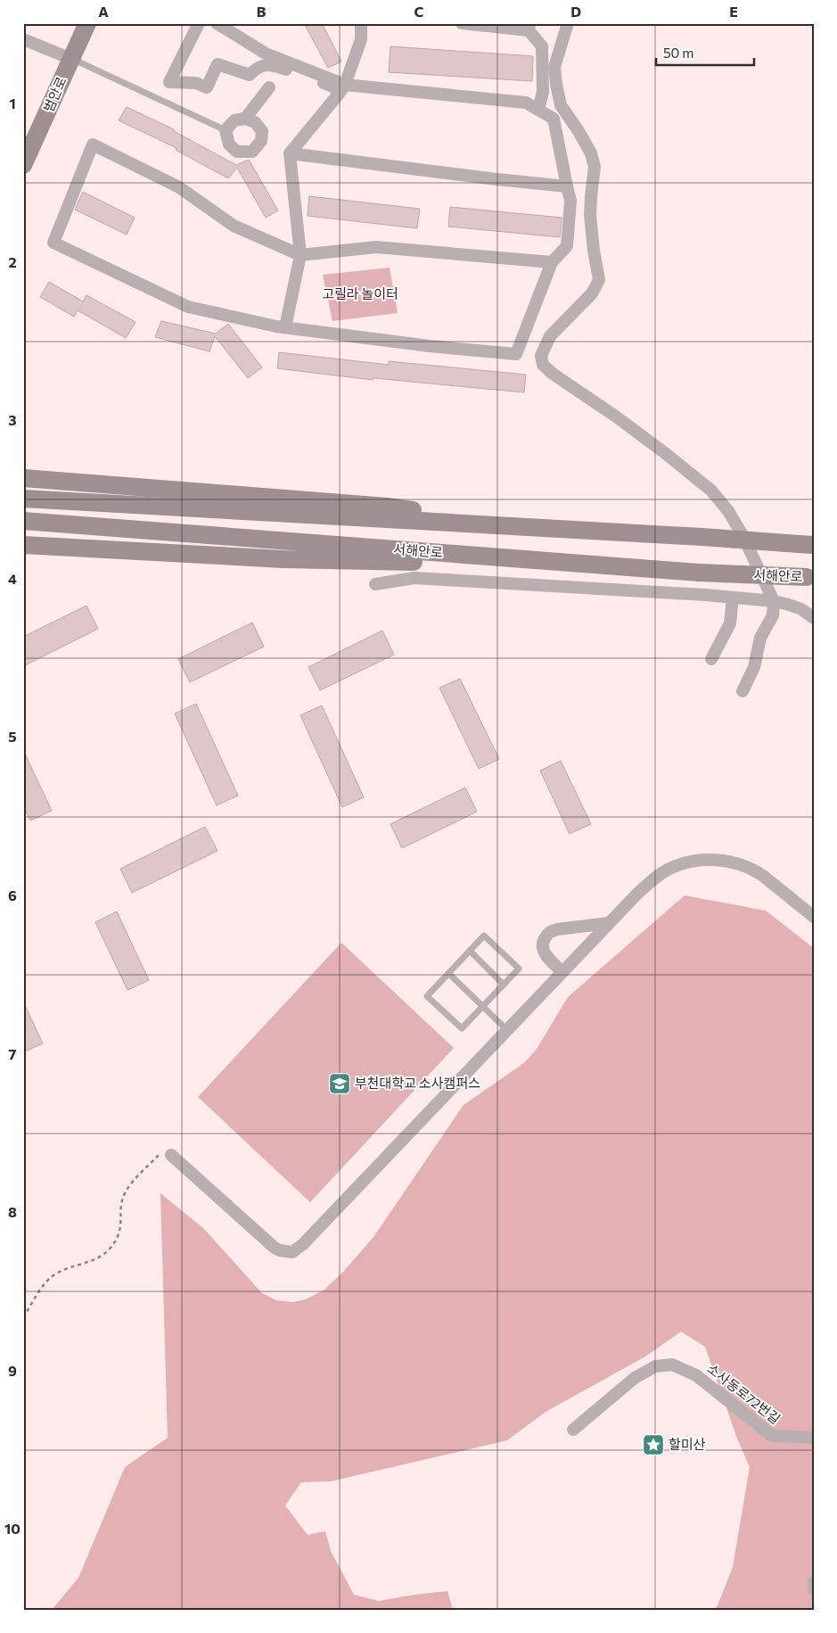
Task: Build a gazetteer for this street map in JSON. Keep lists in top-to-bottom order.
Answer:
{
  "streets": {
    "main road": ["범안로", "서해안로"],
    "street": ["소사동로72번길"]
  },
  "parks": ["고릴라 놀이터"],
  "places": {
    "school or university": ["부천대학교 소사캠퍼스"],
    "place": ["할미산"]
  },
  "scale_bar": "50 m",
  "grid": {
    "columns": [
      "A",
      "B",
      "C",
      "D",
      "E"
    ],
    "rows": [
      "1",
      "2",
      "3",
      "4",
      "5",
      "6",
      "7",
      "8",
      "9",
      "10"
    ]
  }
}
